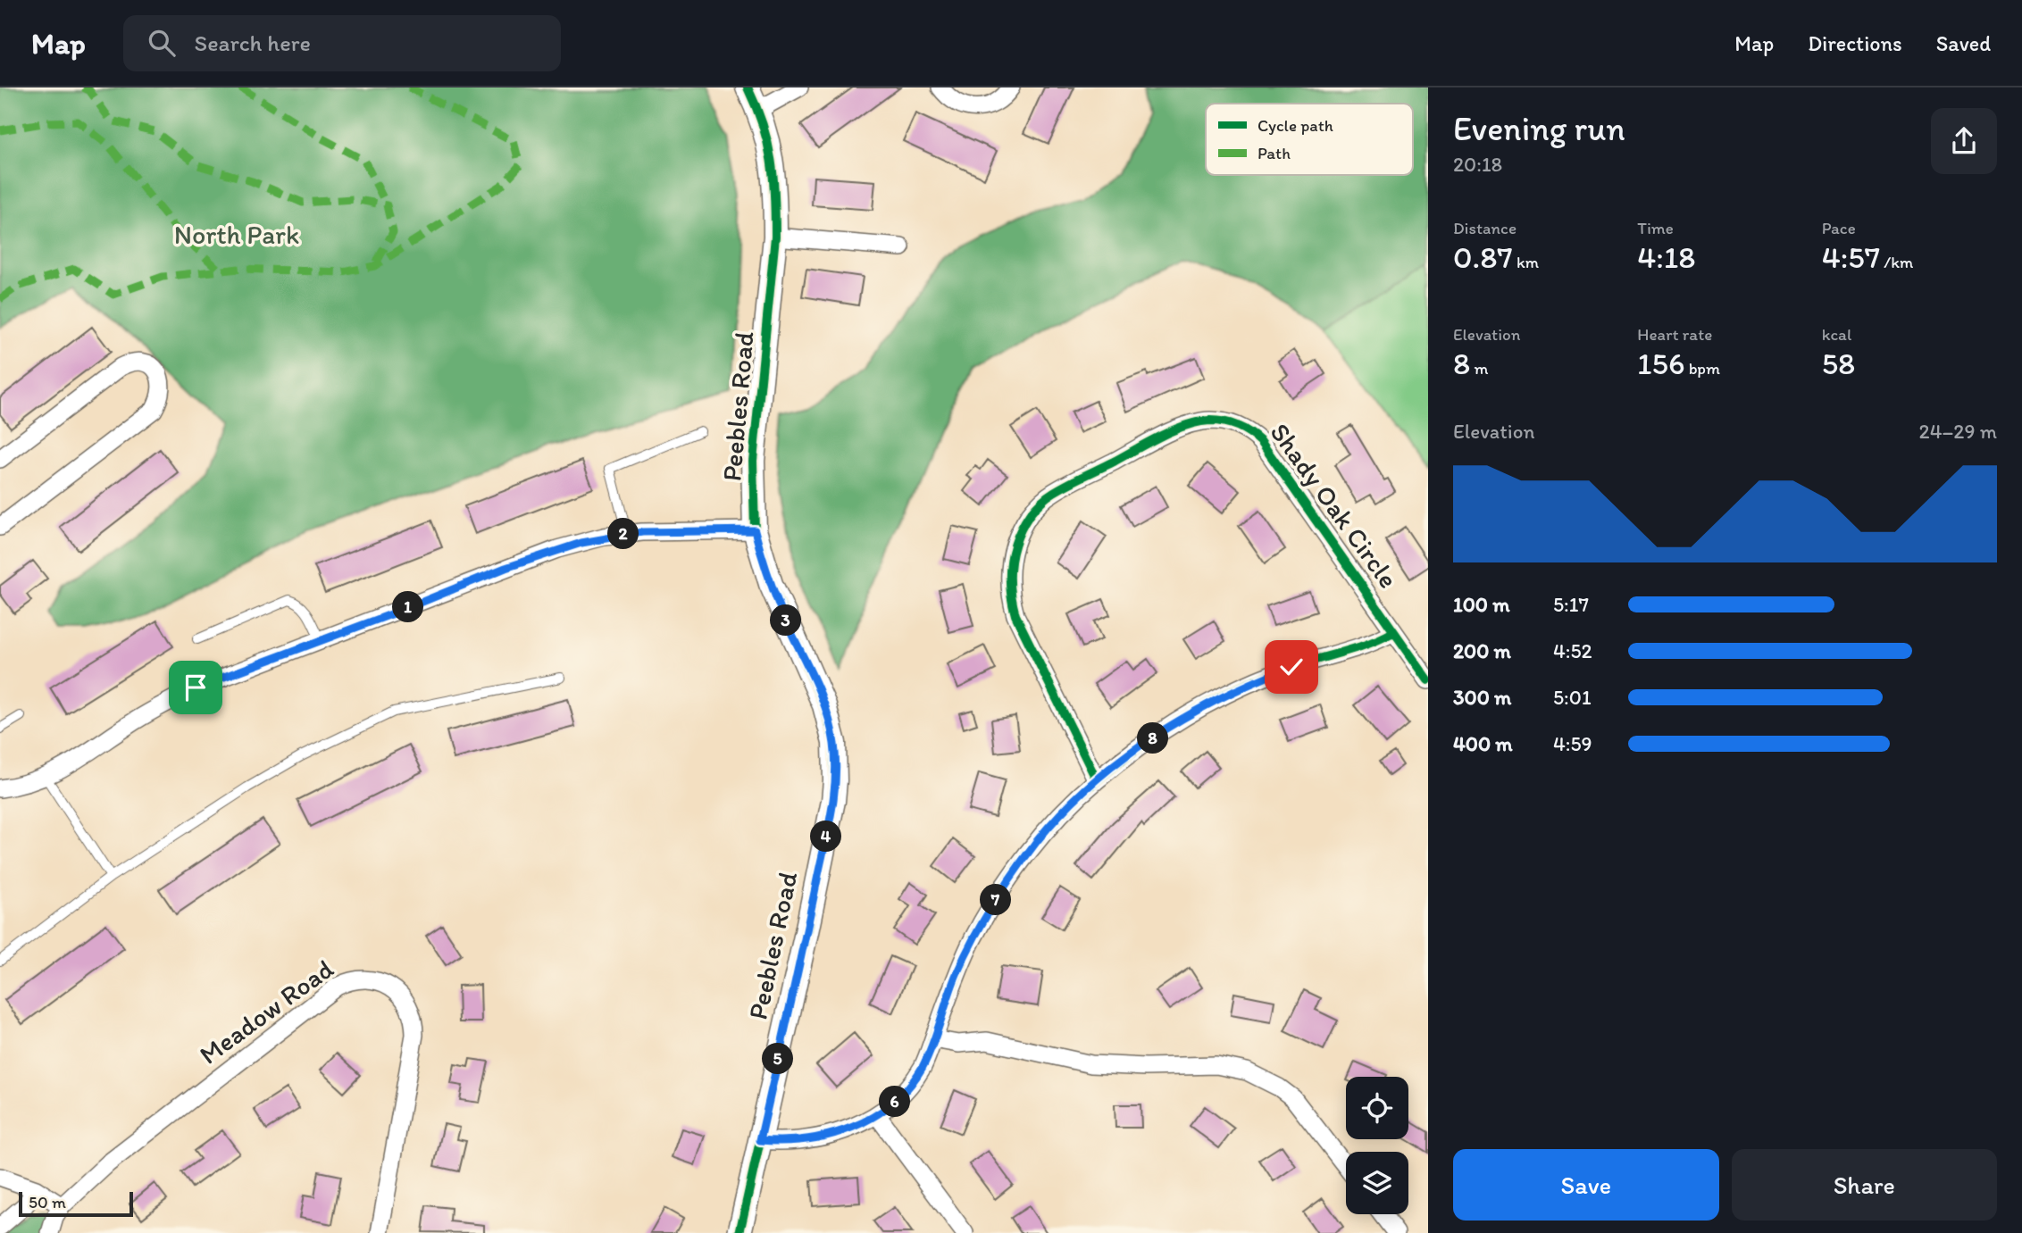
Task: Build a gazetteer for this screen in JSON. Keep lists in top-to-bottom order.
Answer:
{
  "streets": {
    "street": ["Peebles Road", "Shady Oak Circle", "Meadow Road"]
  },
  "parks": ["North Park"],
  "legend": ["Cycle path", "Path"],
  "scale_bar": "50 m",
  "page": {
    "header": "Map",
    "search": "Search here",
    "nav": ["Map", "Directions", "Saved"],
    "heading": ["Evening run", "20:18"],
    "stats": [
      ["Distance", "0.87 km"],
      ["Time", "4:18"],
      ["Pace", "4:57 /km"],
      ["Elevation", "8 m"],
      ["Heart rate", "156 bpm"],
      ["kcal", "58"]
    ],
    "chart": ["Elevation", "24–29 m"],
    "pins": [
      "2",
      "1",
      "3",
      "8",
      "4",
      "7",
      "5",
      "6"
    ],
    "list": [
      {
        "name": "100 m",
        "note": "5:17"
      },
      {
        "name": "200 m",
        "note": "4:52"
      },
      {
        "name": "300 m",
        "note": "5:01"
      },
      {
        "name": "400 m",
        "note": "4:59"
      }
    ],
    "buttons": ["Save", "Share"],
    "scale": "50 m"
  }
}
